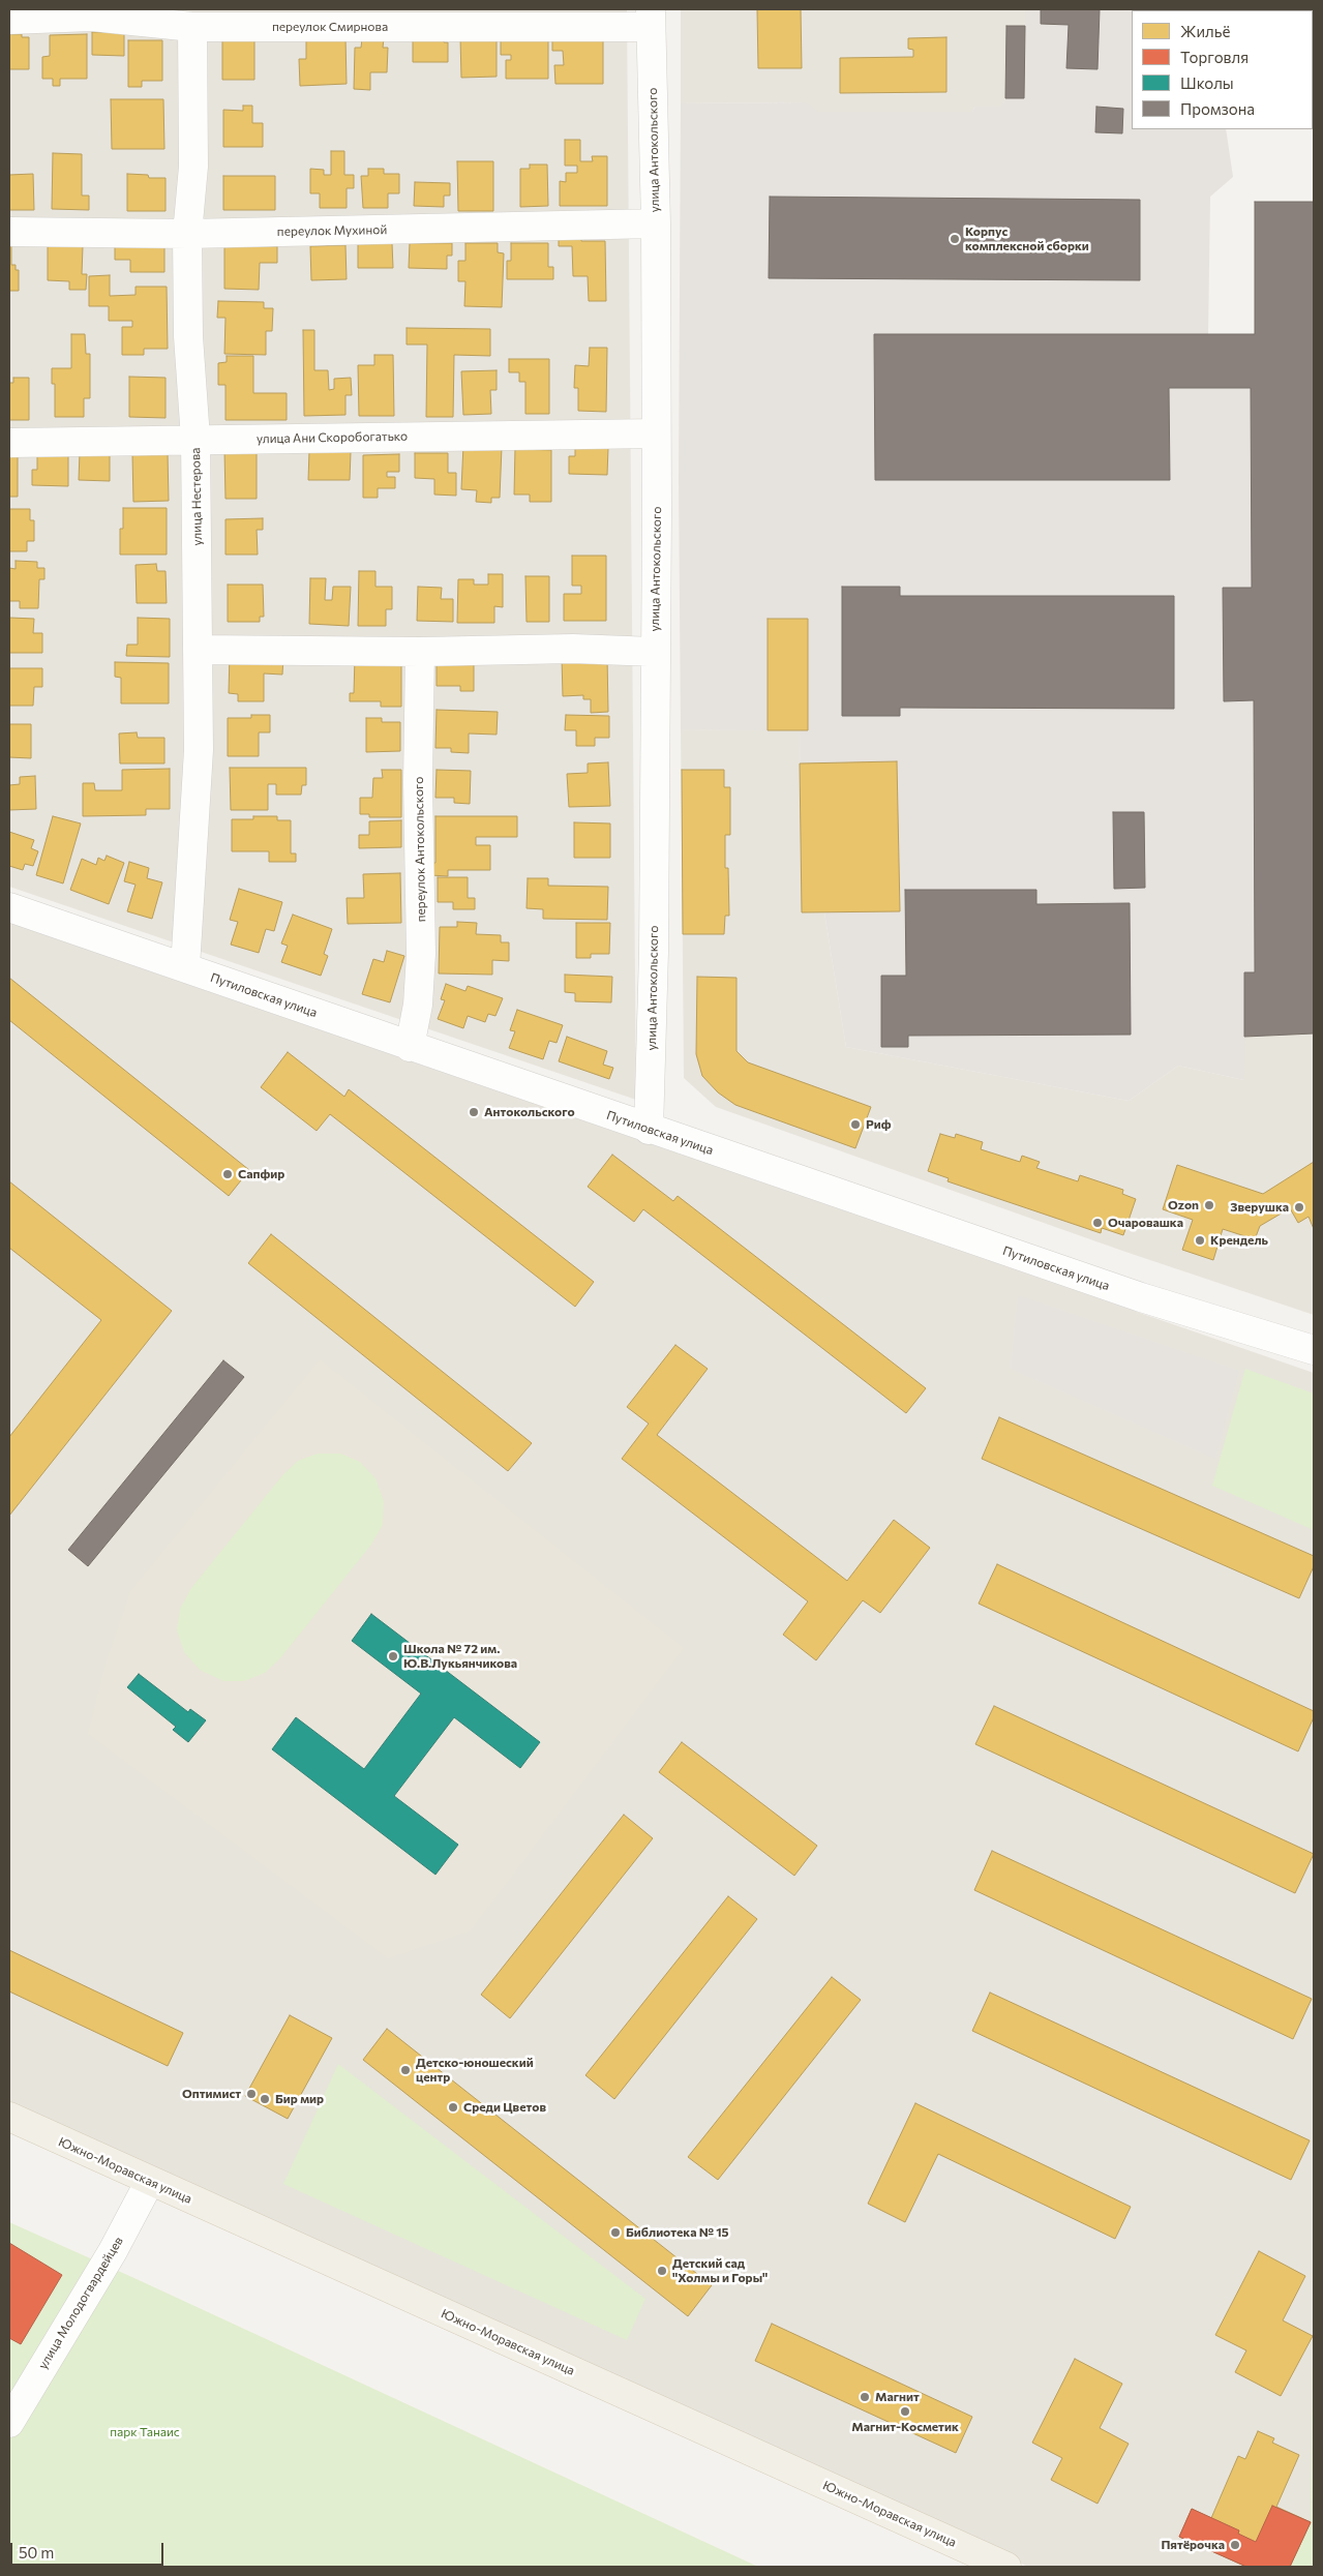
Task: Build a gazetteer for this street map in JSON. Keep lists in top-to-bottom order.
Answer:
{
  "streets": {
    "main road": ["Южно-Моравская улица"],
    "street": [
      "переулок Смирнова",
      "улица Антокольского",
      "переулок Мухиной",
      "улица Ани Скоробогатько",
      "улица Нестерова",
      "переулок Антокольского",
      "Путиловская улица",
      "улица Молодогвардейцев"
    ]
  },
  "crossings": [
    ["переулок Смирнова", "улица Антокольского"],
    ["переулок Смирнова", "улица Нестерова"],
    ["улица Антокольского", "переулок Мухиной"],
    ["улица Антокольского", "улица Ани Скоробогатько"],
    ["улица Антокольского", "Путиловская улица"],
    ["переулок Мухиной", "улица Нестерова"],
    ["улица Ани Скоробогатько", "улица Нестерова"],
    ["улица Нестерова", "Путиловская улица"],
    ["переулок Антокольского", "Путиловская улица"],
    ["Южно-Моравская улица", "улица Молодогвардейцев"]
  ],
  "parks": ["парк Танаис"],
  "places": [
    "Корпус комплексной сборки",
    "Антокольского",
    "Риф",
    "Сапфир",
    "Ozon",
    "Зверушка",
    "Очаровашка",
    "Крендель",
    "Школа № 72 им. Ю.В.Лукьянчикова",
    "Детско-юношеский центр",
    "Оптимист",
    "Бир мир",
    "Среди Цветов",
    "Библиотека № 15",
    "Детский сад \"Холмы и Горы\"",
    "Магнит",
    "Магнит-Косметик",
    "Пятёрочка"
  ],
  "legend": [
    "Жильё",
    "Торговля",
    "Школы",
    "Промзона"
  ],
  "scale_bar": "50 m"
}
